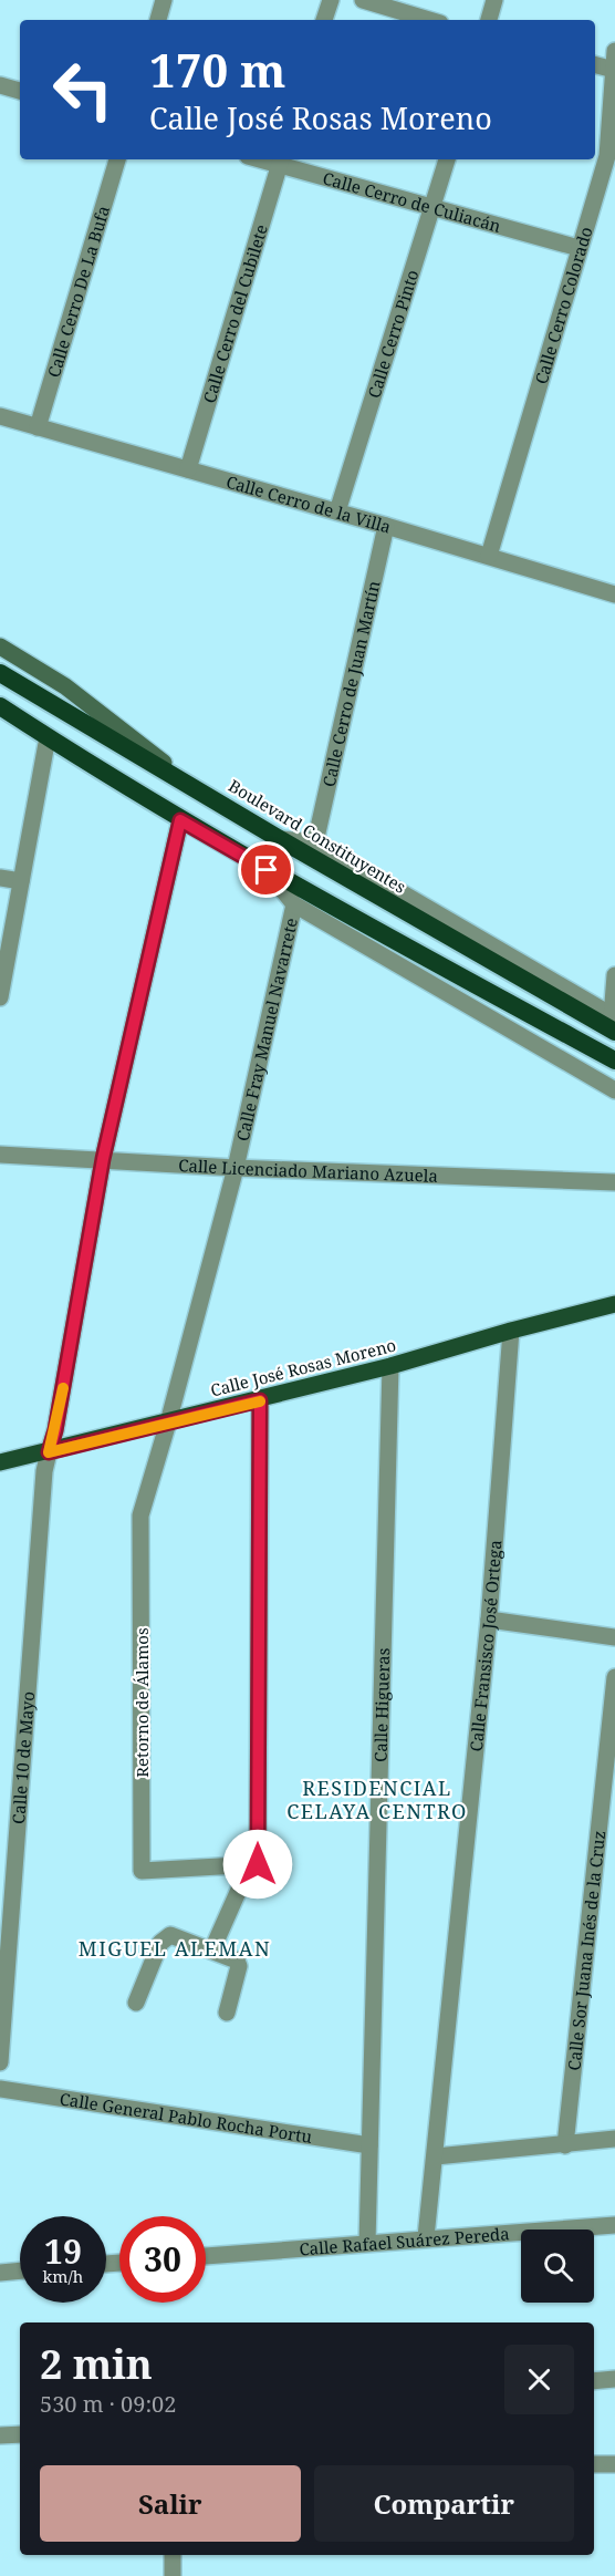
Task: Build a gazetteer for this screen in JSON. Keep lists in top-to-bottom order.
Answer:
{
  "streets": {
    "highway": ["Boulevard Constituyentes"],
    "main road": ["Calle José Rosas Moreno"],
    "street": [
      "Calle Cerro de Culiacán",
      "Calle Cerro De La Bufa",
      "Calle Cerro Colorado",
      "Calle Cerro del Cubilete",
      "Calle Cerro Pinto",
      "Calle Cerro de la Villa",
      "Calle Cerro de Juan Martín",
      "Calle Fray Manuel Navarrete",
      "Calle Licenciado Mariano Azuela",
      "Calle Fransisco José Ortega",
      "Retorno de Álamos",
      "Calle Higueras",
      "Calle 10 de Mayo",
      "Calle Sor Juana Inés de la Cruz",
      "Calle General Pablo Rocha Portu",
      "Calle Rafael Suárez Pereda"
    ]
  },
  "crossings": [
    ["Calle Cerro de Culiacán", "Calle Cerro Colorado"],
    ["Calle Cerro de Culiacán", "Calle Cerro del Cubilete"],
    ["Calle Cerro de Culiacán", "Calle Cerro Pinto"],
    ["Calle Cerro De La Bufa", "Calle Cerro de la Villa"],
    ["Calle Cerro Colorado", "Calle Cerro de la Villa"],
    ["Calle Cerro del Cubilete", "Calle Cerro de la Villa"],
    ["Calle Cerro Pinto", "Calle Cerro de la Villa"],
    ["Calle Cerro de la Villa", "Calle Cerro de Juan Martín"],
    ["Calle Fray Manuel Navarrete", "Calle Licenciado Mariano Azuela"],
    ["Calle Fray Manuel Navarrete", "Calle José Rosas Moreno"],
    ["Calle Fray Manuel Navarrete", "Retorno de Álamos"],
    ["Calle Licenciado Mariano Azuela", "Calle 10 de Mayo"],
    ["Calle José Rosas Moreno", "Calle Fransisco José Ortega"],
    ["Calle José Rosas Moreno", "Retorno de Álamos"],
    ["Calle José Rosas Moreno", "Calle Higueras"],
    ["Calle José Rosas Moreno", "Calle 10 de Mayo"],
    ["Calle Fransisco José Ortega", "Calle Rafael Suárez Pereda"],
    ["Calle Higueras", "Calle General Pablo Rocha Portu"],
    ["Calle Higueras", "Calle Rafael Suárez Pereda"]
  ],
  "districts": ["RESIDENCIAL CELAYA CENTRO", "MIGUEL ALEMAN"],
  "page": {
    "turn": ["170 m", "Calle José Rosas Moreno"],
    "speed": "19 km/h",
    "limit": "30",
    "heading": ["2 min", "530 m · 09:02"],
    "buttons": ["Salir", "Compartir"]
  }
}
